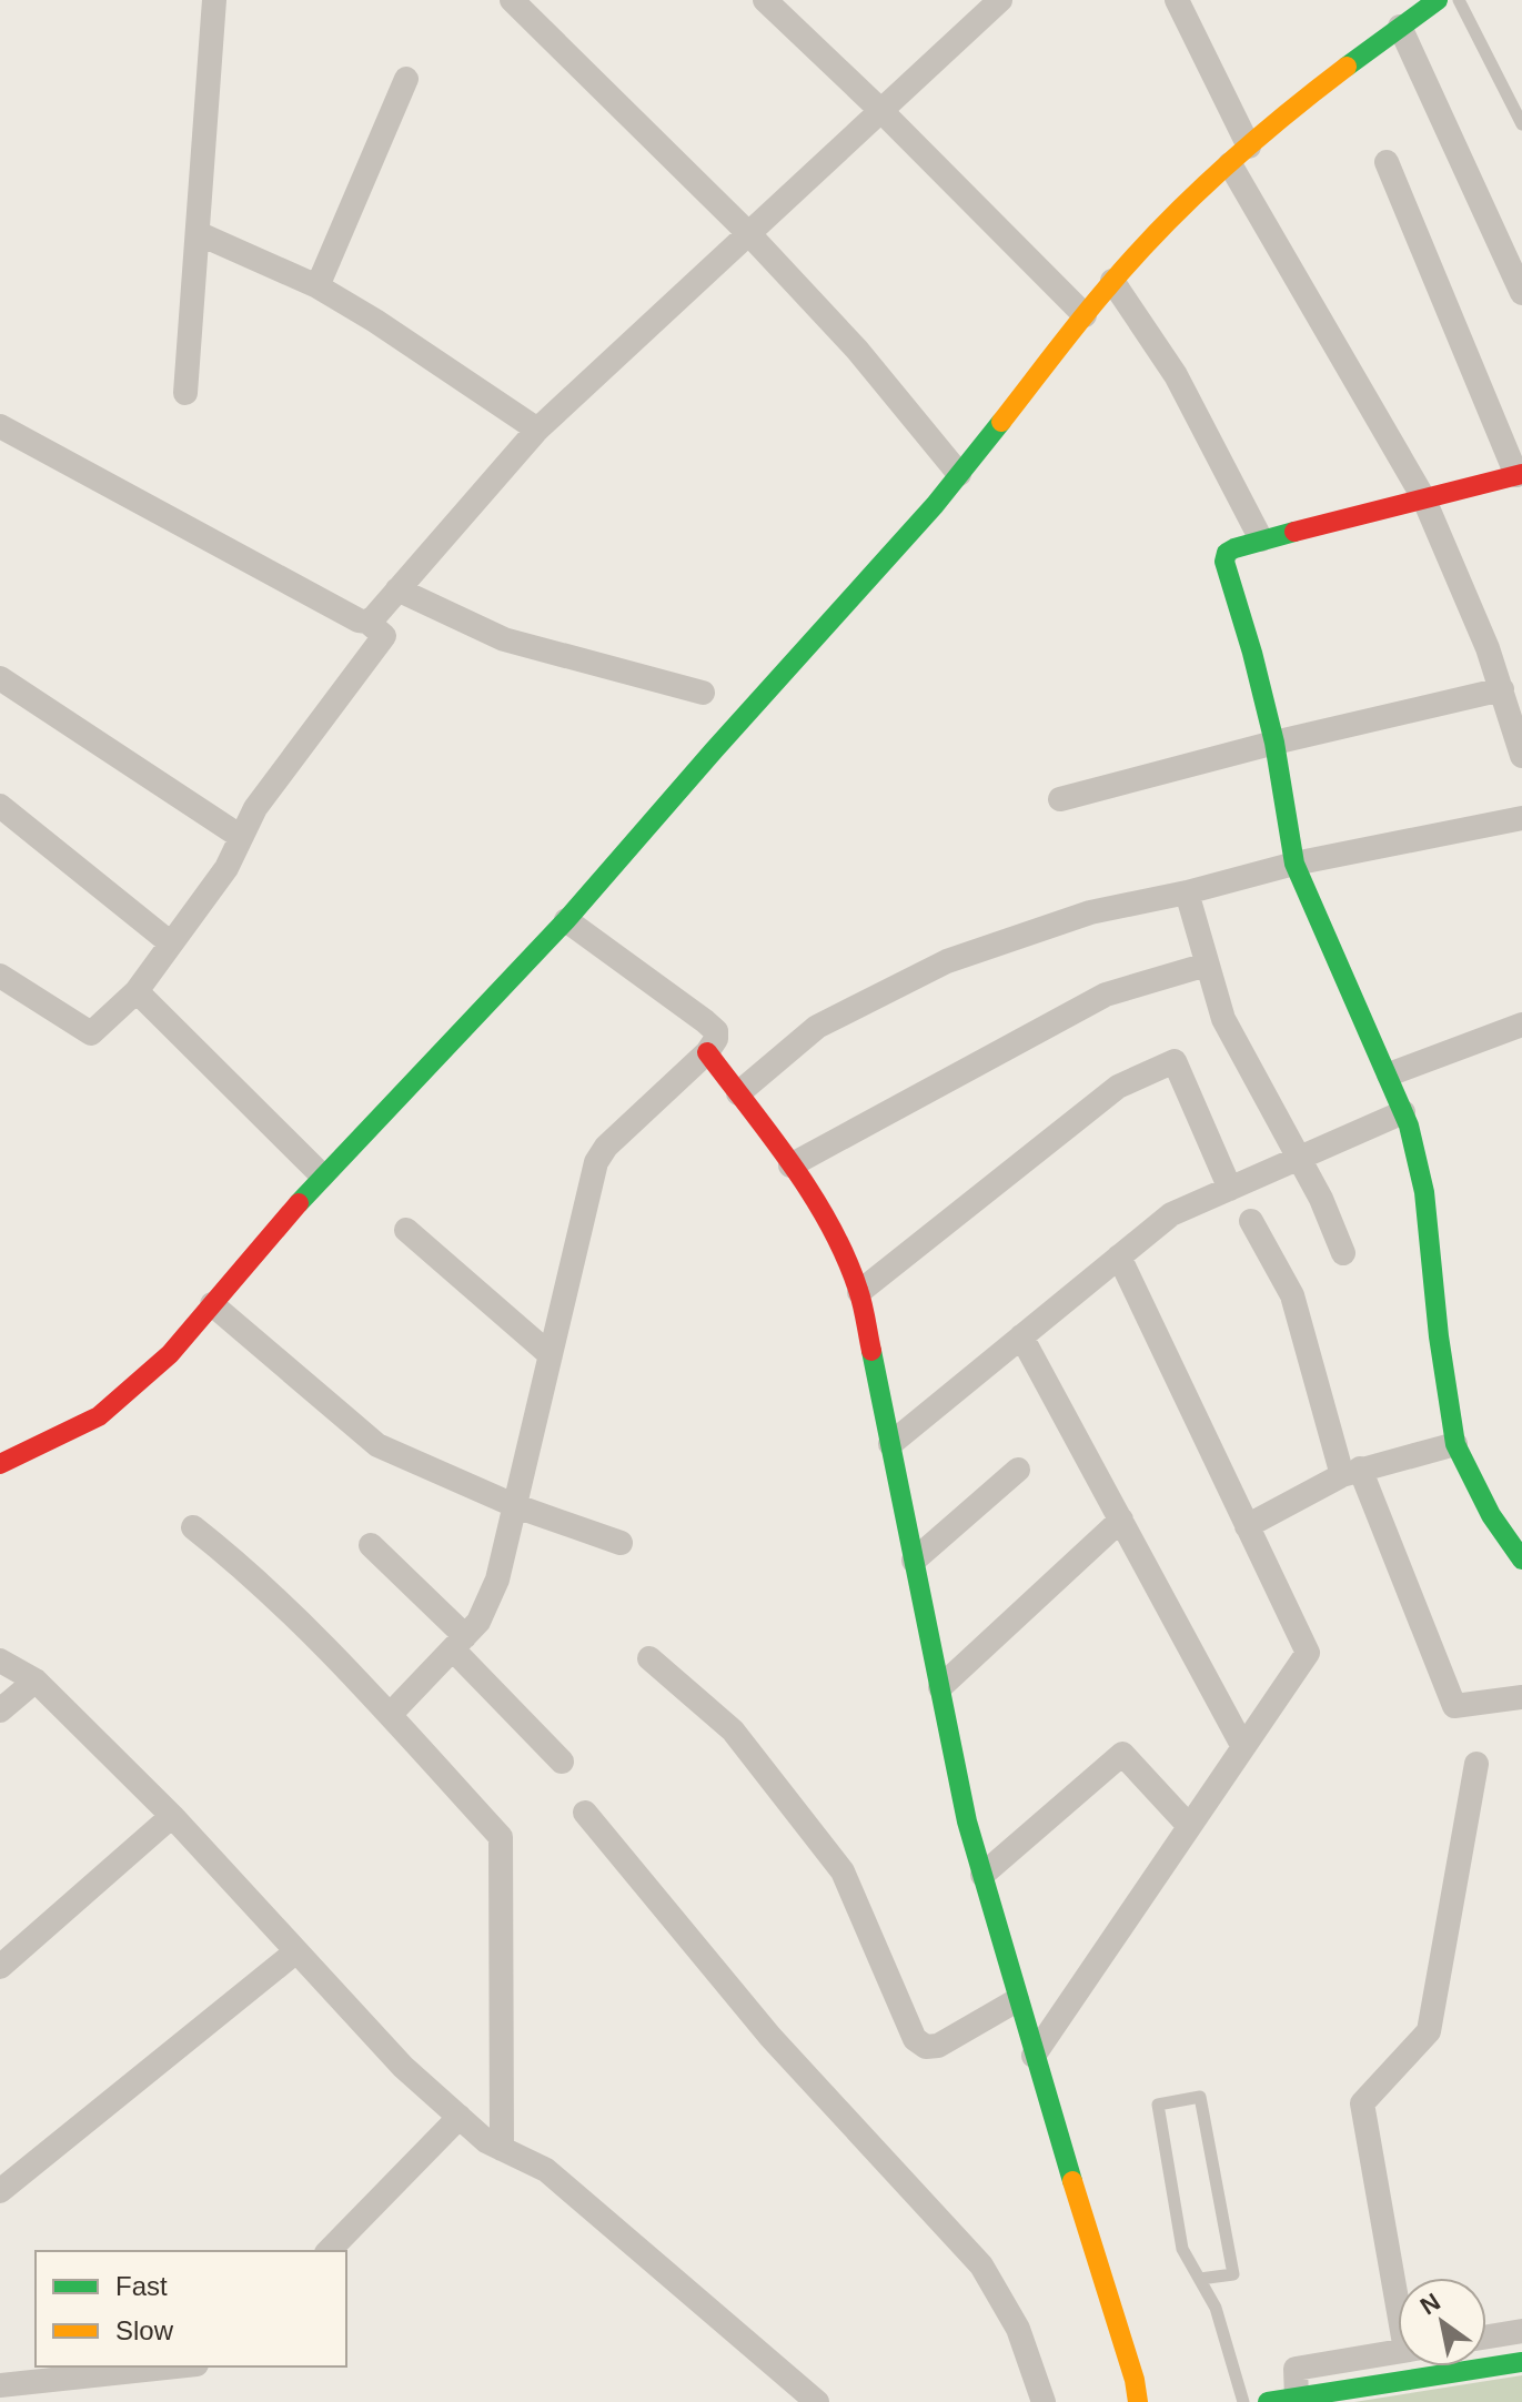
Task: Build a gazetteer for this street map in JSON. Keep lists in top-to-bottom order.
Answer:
{
  "legend": ["Fast", "Slow"],
  "north": "top left"
}
